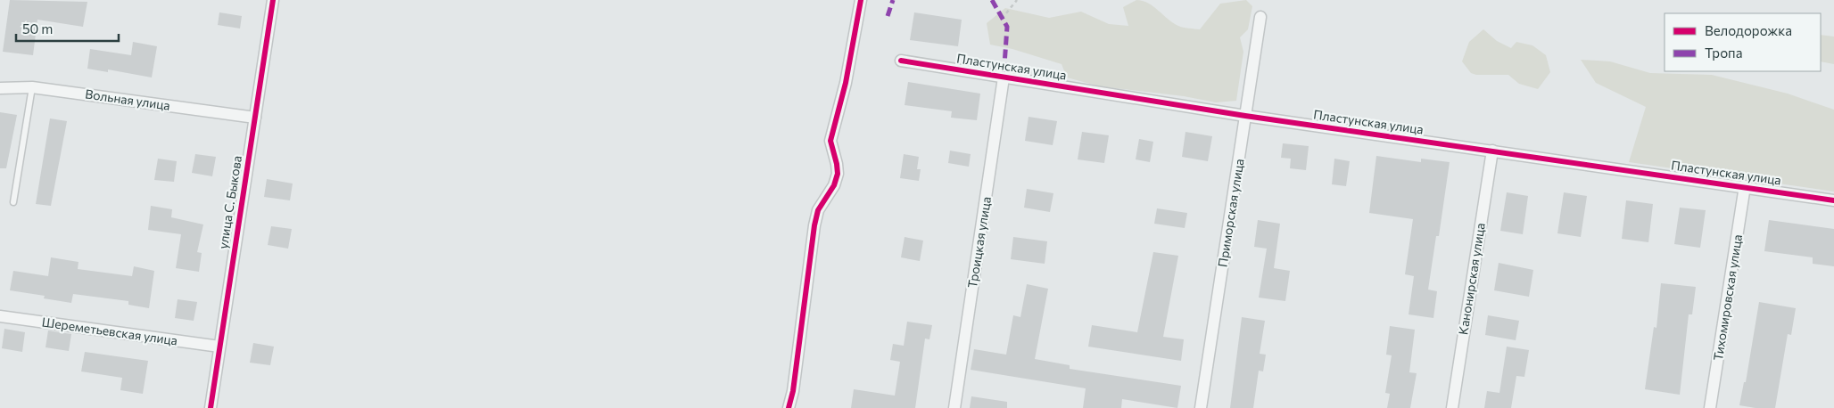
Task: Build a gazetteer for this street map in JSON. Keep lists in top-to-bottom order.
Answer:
{
  "streets": {
    "street": [
      "Пластунская улица",
      "Вольная улица",
      "улица С. Быкова",
      "Приморская улица",
      "Троицкая улица",
      "Канонирская улица",
      "Тихомировская улица",
      "Шереметьевская улица"
    ]
  },
  "crossings": [
    ["Пластунская улица", "Приморская улица"],
    ["Пластунская улица", "Троицкая улица"],
    ["Пластунская улица", "Канонирская улица"],
    ["Пластунская улица", "Тихомировская улица"],
    ["Вольная улица", "улица С. Быкова"],
    ["улица С. Быкова", "Шереметьевская улица"]
  ],
  "legend": ["Велодорожка", "Тропа"],
  "scale_bar": "50 m"
}
